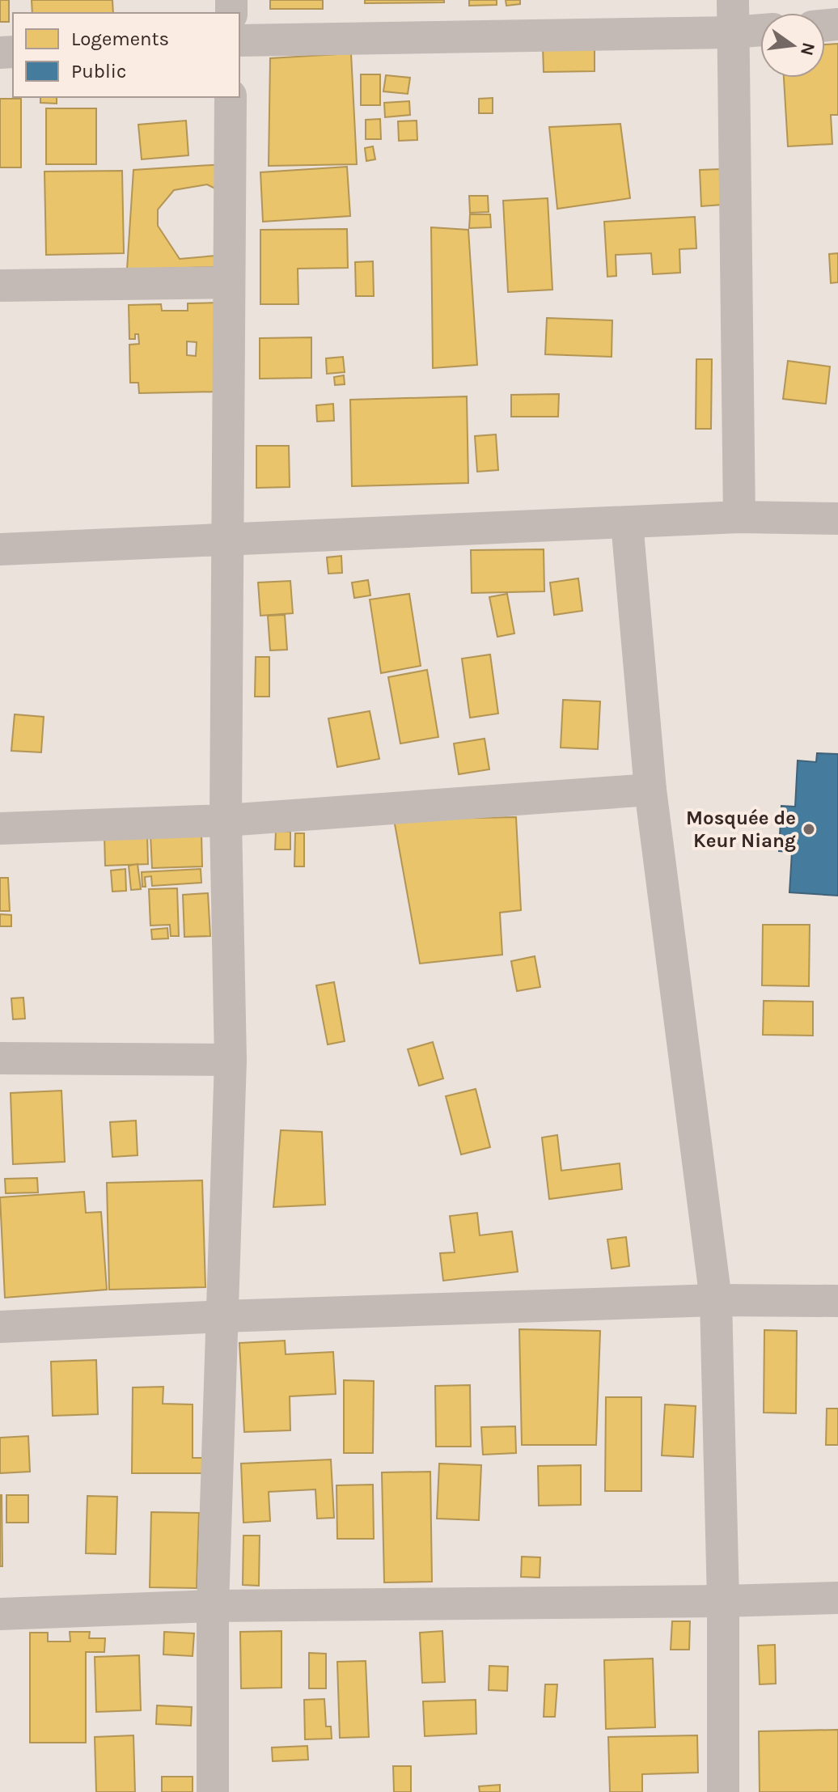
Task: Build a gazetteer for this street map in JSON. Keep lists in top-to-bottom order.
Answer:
{
  "places": ["Mosquée de Keur Niang"],
  "legend": ["Logements", "Public"],
  "north": "right"
}
